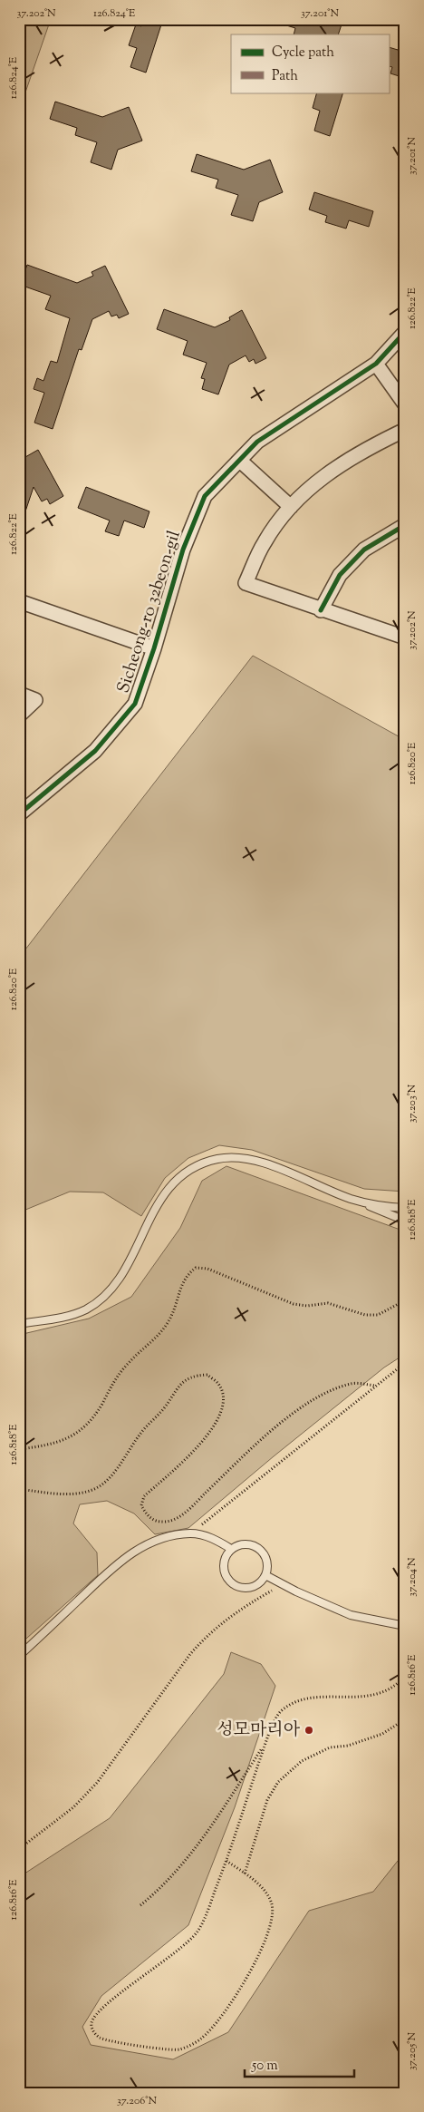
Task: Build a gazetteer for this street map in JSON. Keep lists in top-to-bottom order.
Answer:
{
  "streets": {
    "street": ["Sicheong-ro 32beon-gil"]
  },
  "places": ["성모마리아"],
  "legend": ["Cycle path", "Path"],
  "scale_bar": "50 m",
  "coordinates": [
    "37.202°N",
    "126.824°E",
    "37.201°N",
    "126.822°E",
    "126.820°E",
    "37.203°N",
    "126.818°E",
    "37.204°N",
    "126.816°E",
    "37.205°N",
    "37.206°N"
  ]
}
